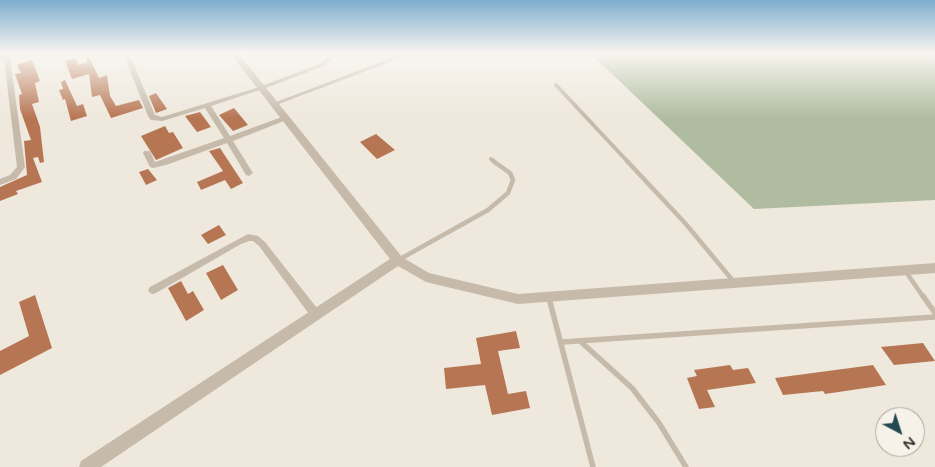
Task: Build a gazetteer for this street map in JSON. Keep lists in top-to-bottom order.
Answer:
{
  "north": "bottom right"
}
